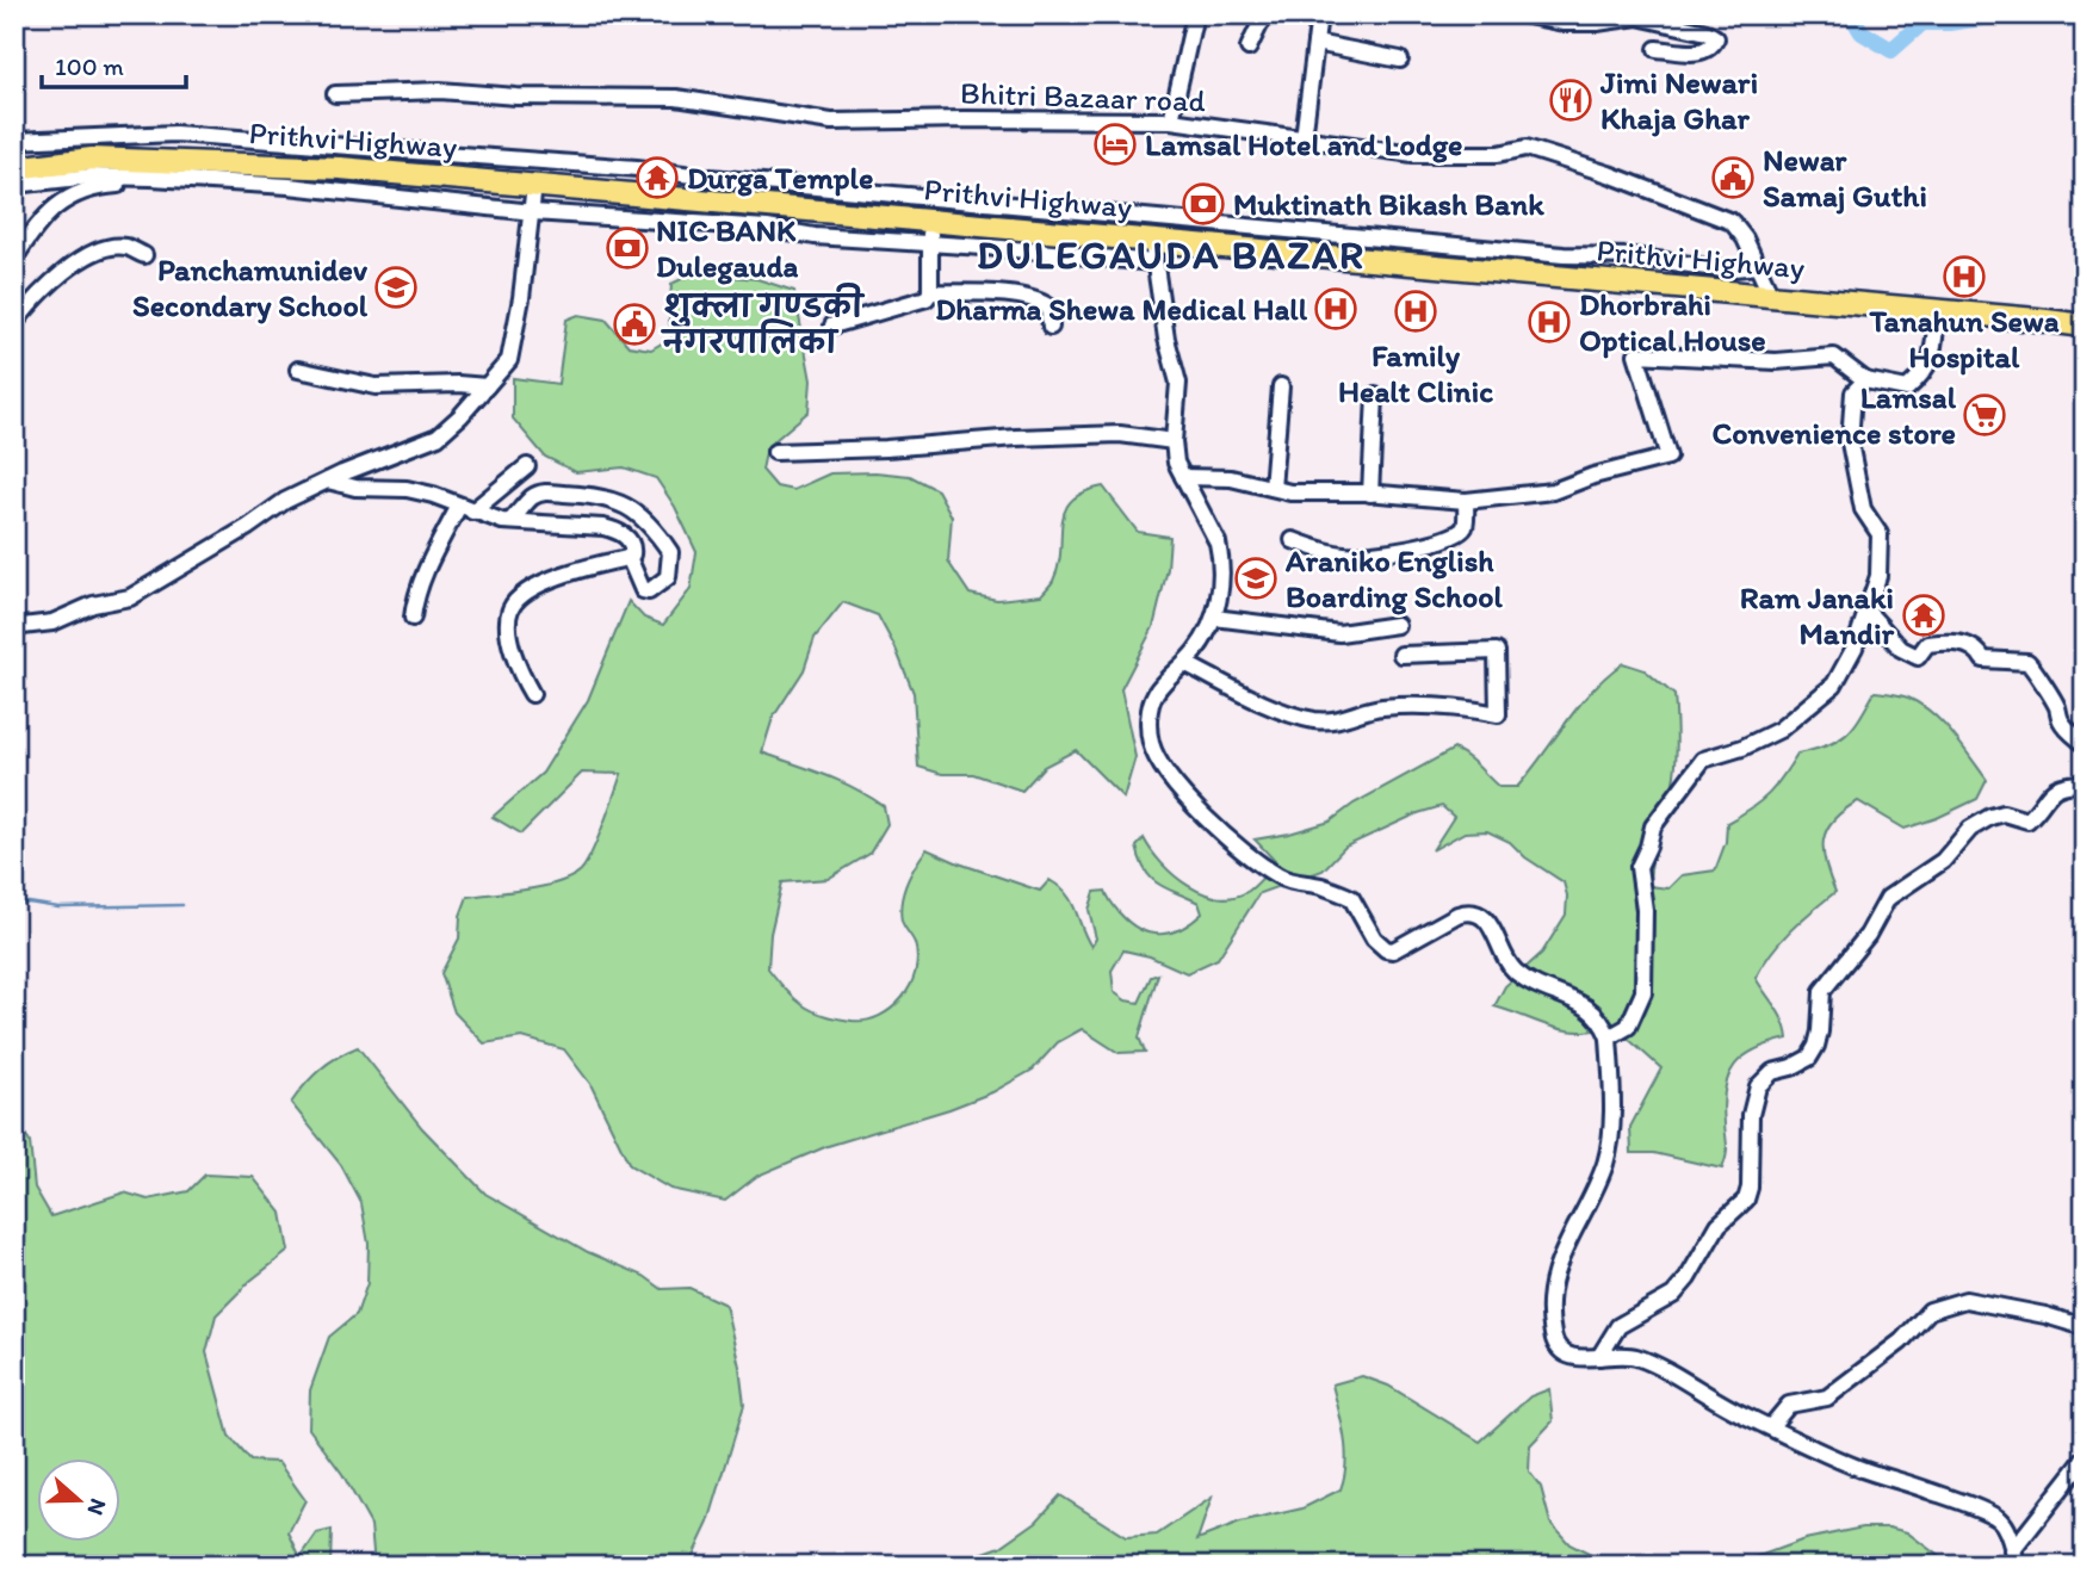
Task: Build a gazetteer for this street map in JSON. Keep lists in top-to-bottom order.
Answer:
{
  "streets": {
    "highway": ["Prithvi Highway"],
    "street": ["Bhitri Bazaar road"]
  },
  "crossings": [
    ["Bhitri Bazaar road", "Prithvi Highway"]
  ],
  "districts": ["DULEGAUDA BAZAR"],
  "places": {
    "restaurant": ["Jimi Newari Khaja Ghar"],
    "hotel": ["Lamsal Hotel and Lodge"],
    "temple": ["Durga Temple", "Ram Janaki Mandir"],
    "public building": ["Newar Samaj Guthi", "शुक्ला गण्डकी नगरपालिका"],
    "bank": ["Muktinath Bikash Bank", "NIC BANK Dulegauda"],
    "hospital": [
      "Tanahun Sewa Hospital",
      "Dharma Shewa Medical Hall",
      "Family Healt Clinic",
      "Dhorbrahi Optical House"
    ],
    "school or university": ["Panchamunidev Secondary School", "Araniko English Boarding School"],
    "supermarket": ["Lamsal Convenience store"]
  },
  "scale_bar": "100 m",
  "north": "right"
}
